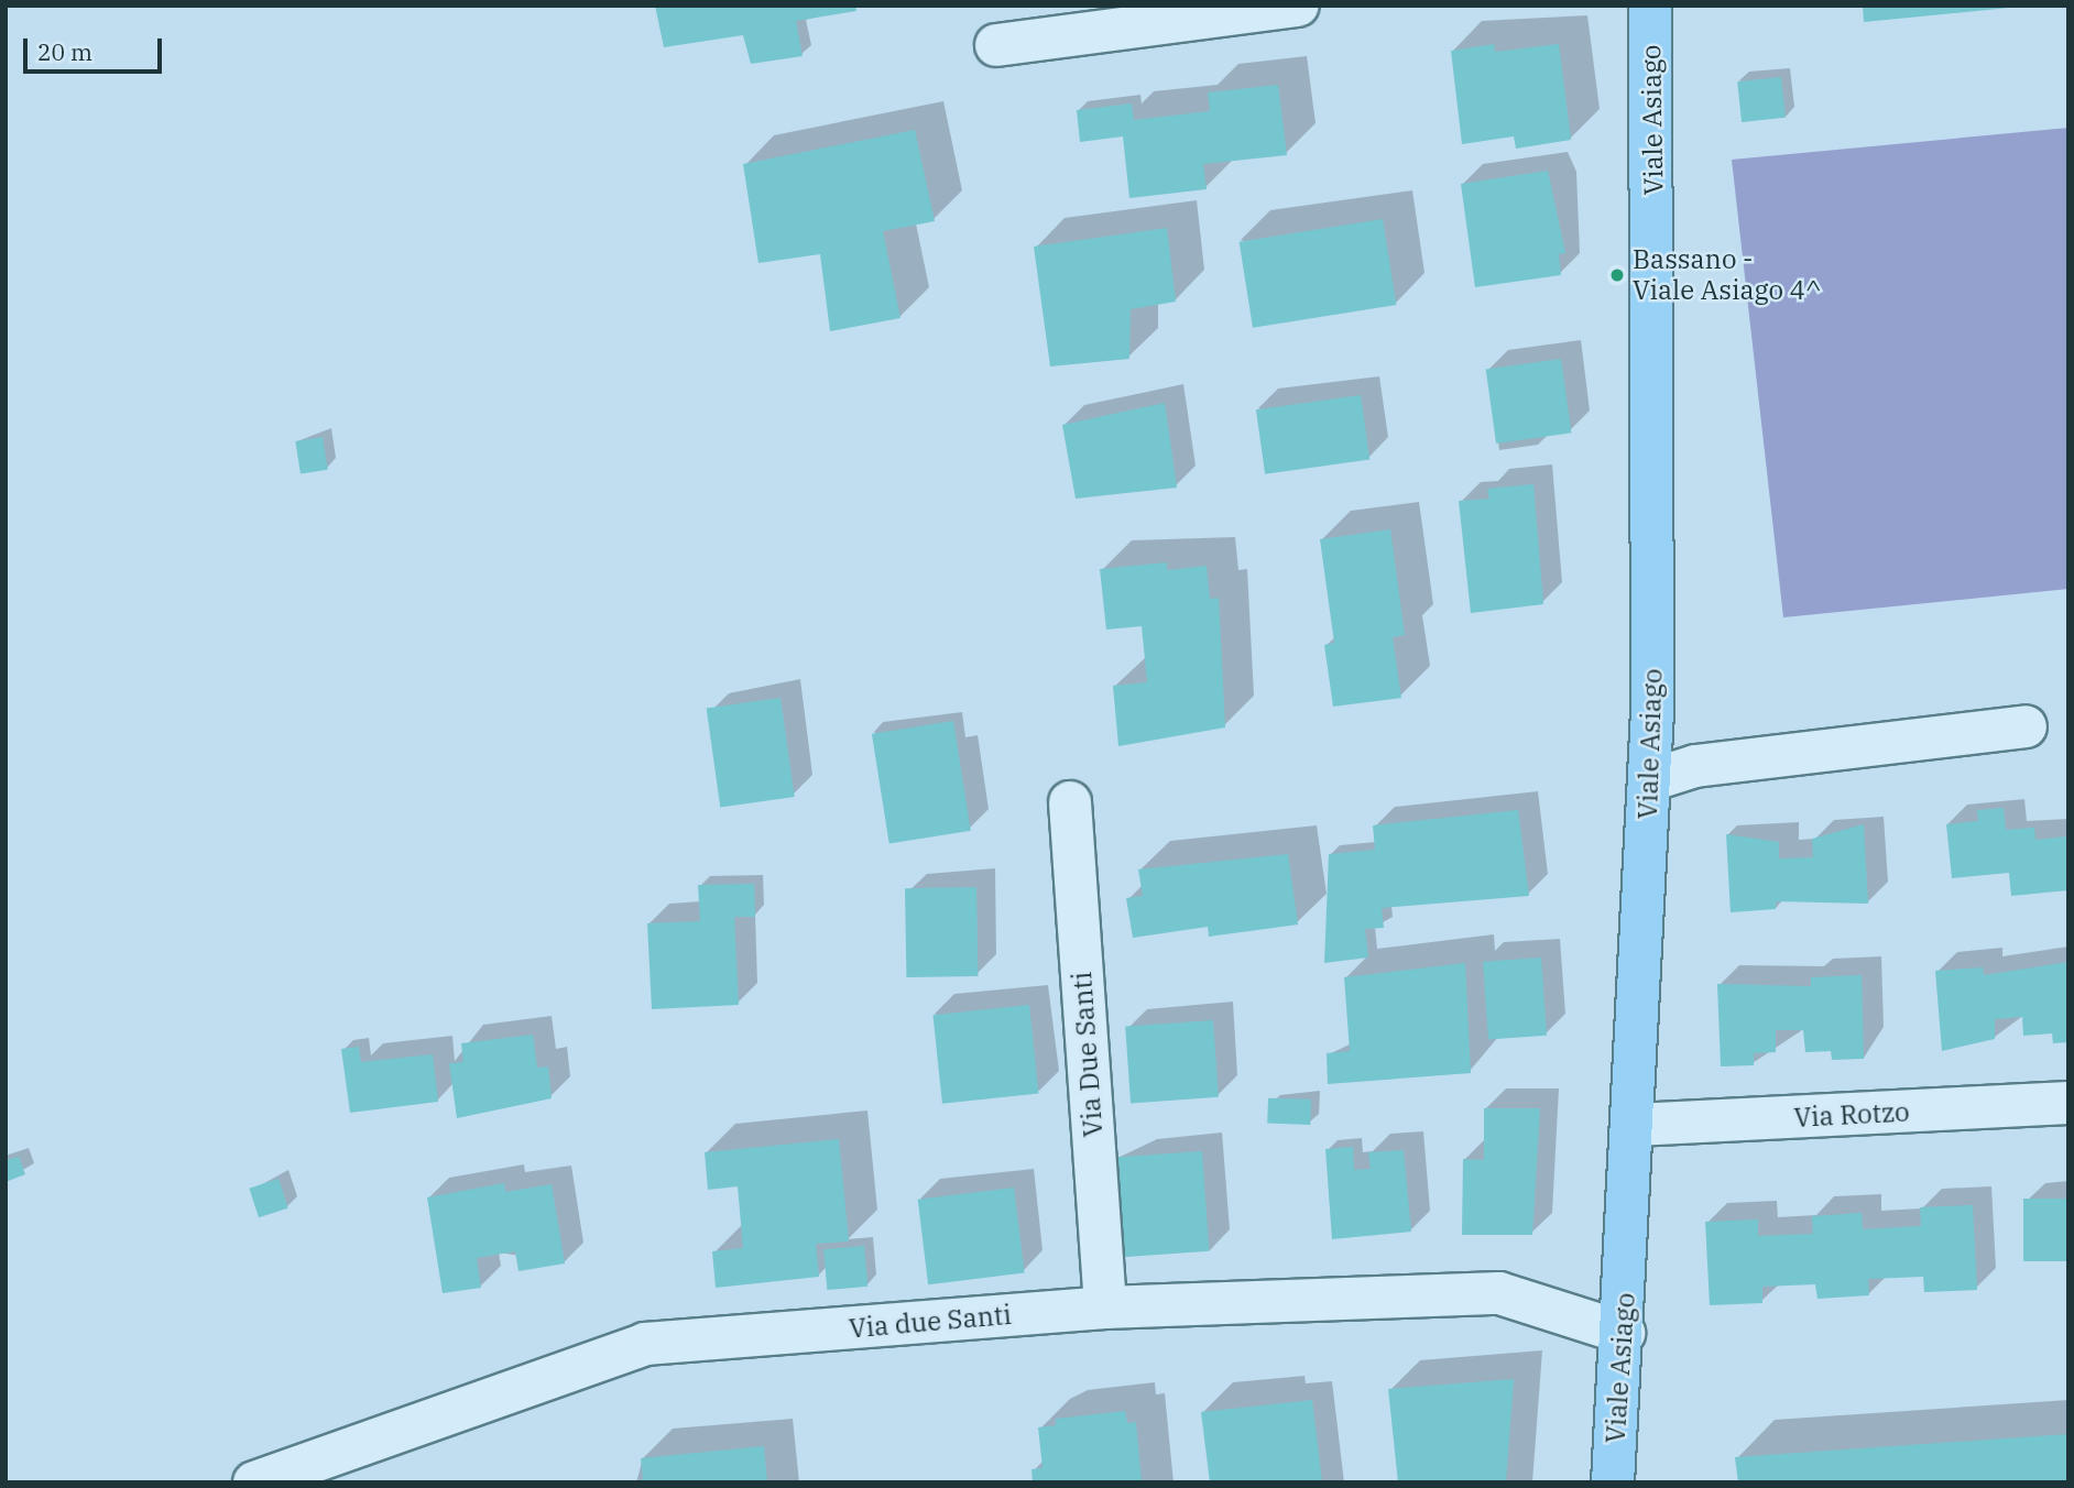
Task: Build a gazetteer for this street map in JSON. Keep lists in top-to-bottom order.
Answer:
{
  "streets": {
    "main road": ["Viale Asiago"],
    "street": ["Via Due Santi", "Via Rotzo", "Via due Santi"]
  },
  "crossings": [
    ["Viale Asiago", "Via Rotzo"],
    ["Viale Asiago", "Via due Santi"],
    ["Via Due Santi", "Via due Santi"]
  ],
  "places": ["Bassano - Viale Asiago 4^"],
  "scale_bar": "20 m"
}
